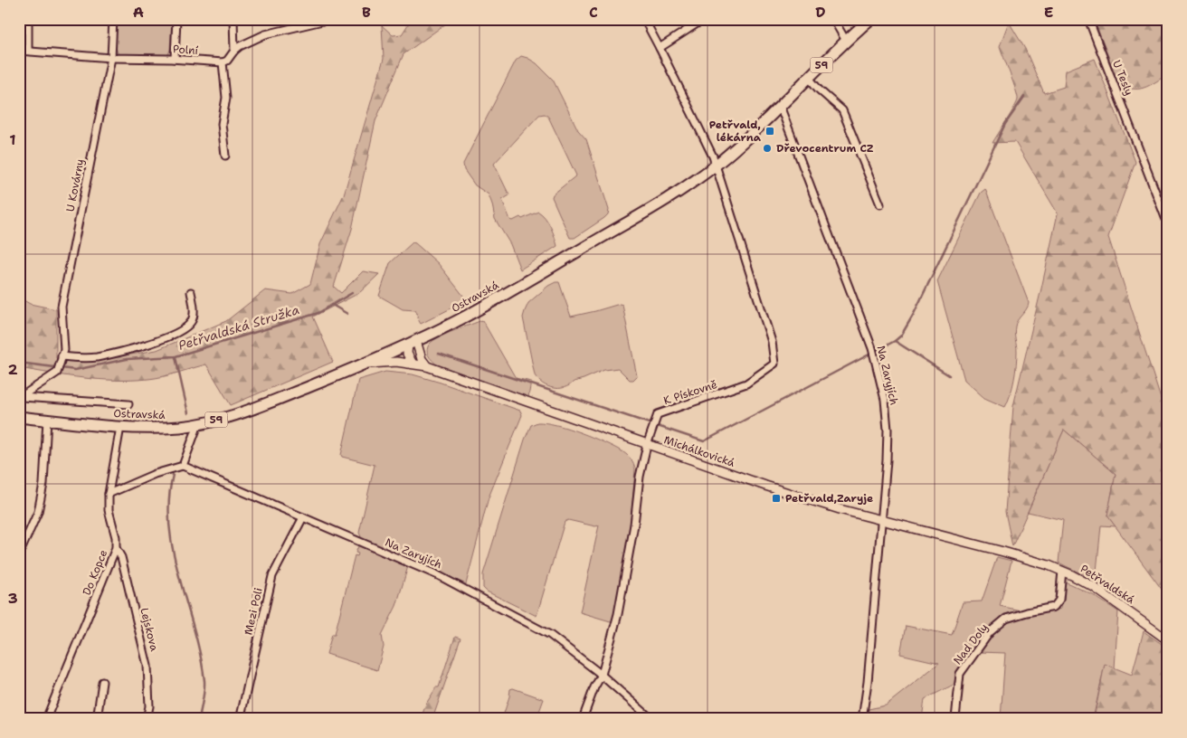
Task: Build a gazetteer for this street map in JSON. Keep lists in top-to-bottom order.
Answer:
{
  "streets": {
    "main road": ["59", "Ostravská"],
    "street": [
      "Polní",
      "U Tesly",
      "U Kovárny",
      "Na Zaryjích",
      "K Pískovně",
      "Michálkovická",
      "Do Kopce",
      "Petřvaldská",
      "Mezi Poli",
      "Lejskova",
      "Nad Doly"
    ]
  },
  "crossings": [
    ["Polní", "U Kovárny"],
    ["Ostravská", "Na Zaryjích"],
    ["Ostravská", "K Pískovně"],
    ["Ostravská", "Michálkovická"],
    ["Ostravská", "Do Kopce"],
    ["Na Zaryjích", "K Pískovně"],
    ["Na Zaryjích", "Michálkovická"],
    ["Na Zaryjích", "Mezi Poli"],
    ["K Pískovně", "Michálkovická"],
    ["Michálkovická", "Petřvaldská"],
    ["Do Kopce", "Lejskova"],
    ["Petřvaldská", "Nad Doly"]
  ],
  "water": ["Petřvaldská Stružka"],
  "places": {
    "transit": ["Petřvald, lékárna", "Petřvald,Zaryje"],
    "other": ["Dřevocentrum CZ"]
  },
  "grid": {
    "columns": [
      "A",
      "B",
      "C",
      "D",
      "E"
    ],
    "rows": ["1", "2", "3"]
  }
}
